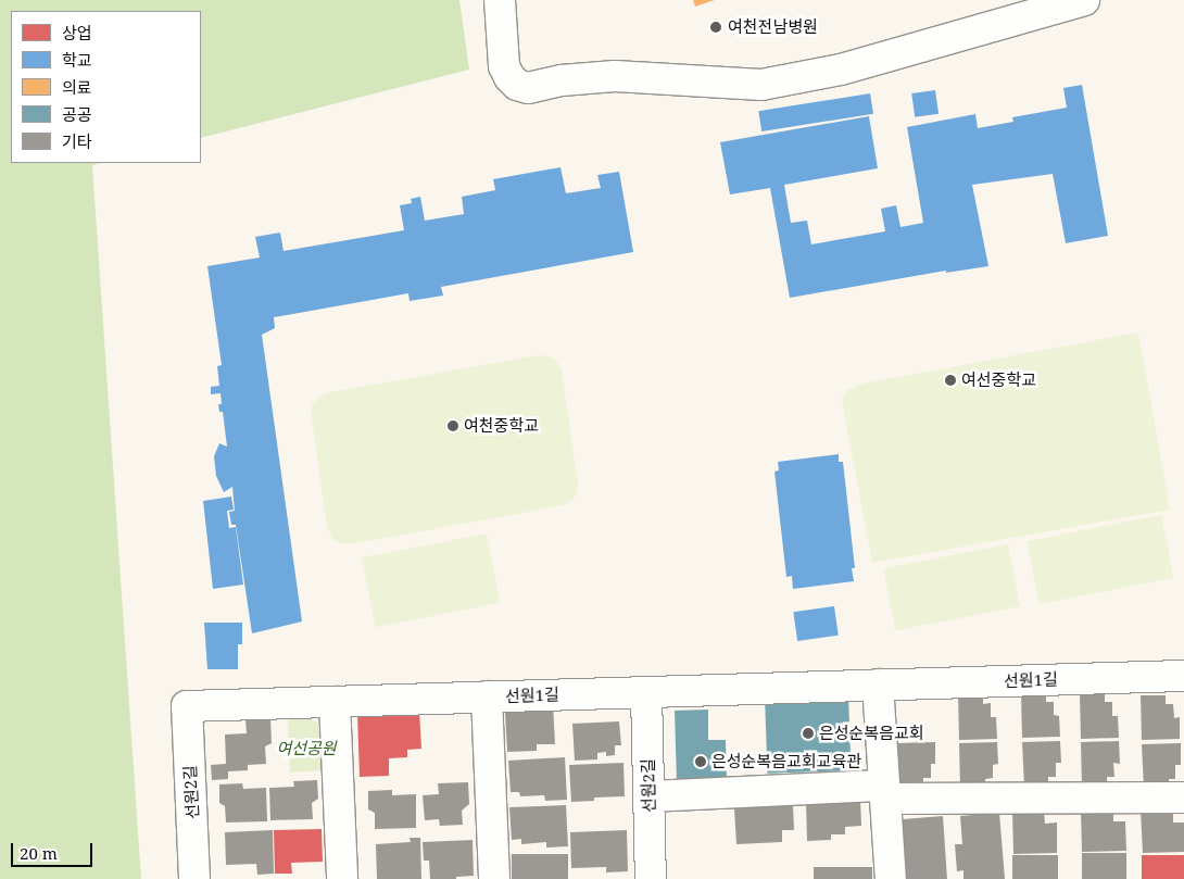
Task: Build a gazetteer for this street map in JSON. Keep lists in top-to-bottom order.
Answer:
{
  "streets": {
    "street": ["선원1길", "선원2길"]
  },
  "crossings": [
    ["선원1길", "선원2길"]
  ],
  "parks": ["여선공원"],
  "places": [
    "여천전남병원",
    "여선중학교",
    "여천중학교",
    "은성순복음교회",
    "은성순복음교회교육관"
  ],
  "legend": [
    "상업",
    "학교",
    "의료",
    "공공",
    "기타"
  ],
  "scale_bar": "20 m"
}
